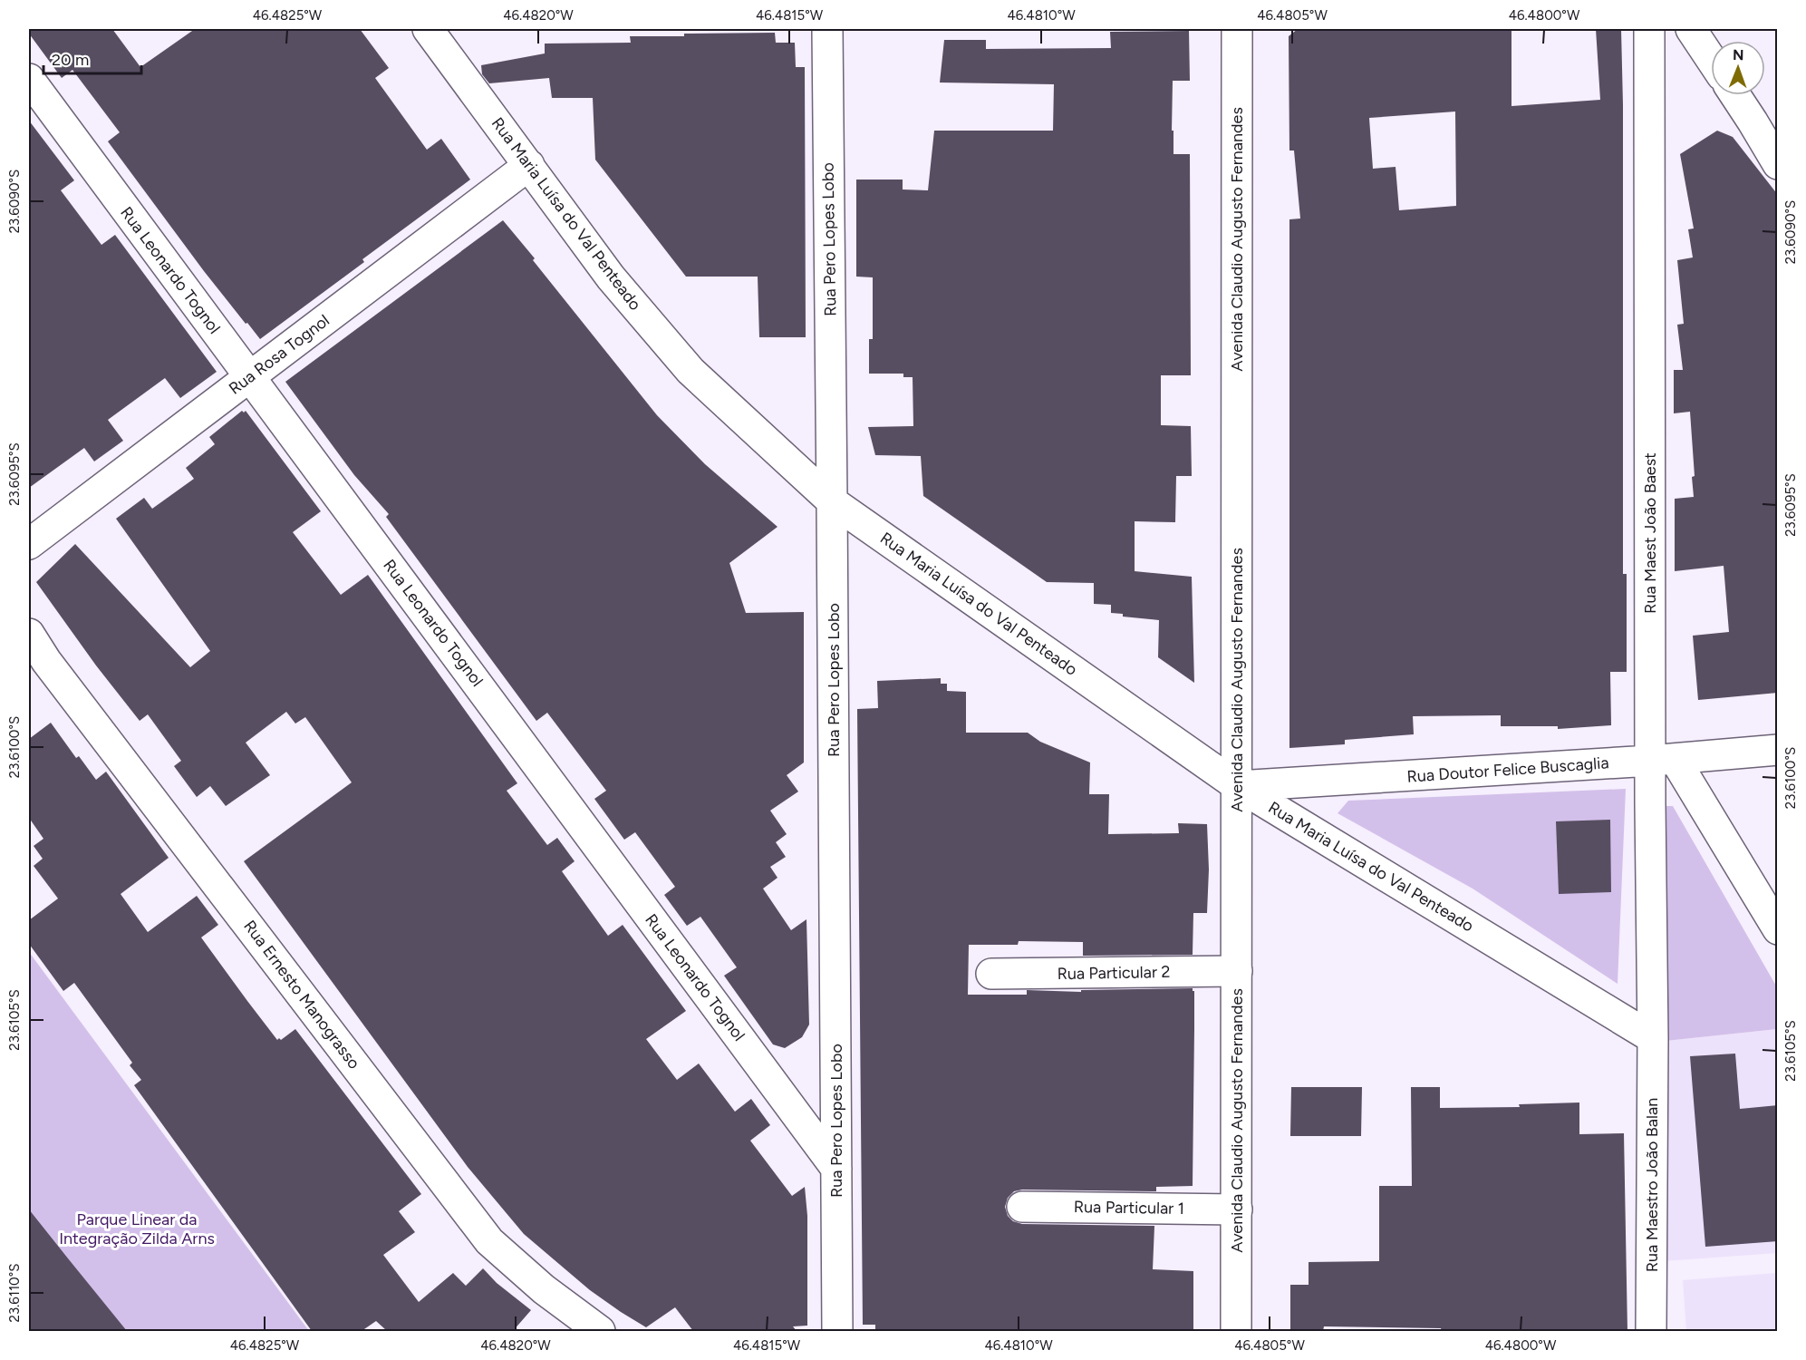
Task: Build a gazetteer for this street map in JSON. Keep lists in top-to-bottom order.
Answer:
{
  "streets": {
    "street": [
      "Rua Maria Luísa do Val Penteado",
      "Rua Pero Lopes Lobo",
      "Avenida Claudio Augusto Fernandes",
      "Rua Leonardo Tognol",
      "Rua Rosa Tognol",
      "Rua Maest João Baest",
      "Rua Doutor Felice Buscaglia",
      "Rua Particular 2",
      "Rua Ernesto Manograsso",
      "Rua Maestro João Balan",
      "Rua Particular 1"
    ]
  },
  "crossings": [
    ["Rua Maria Luísa do Val Penteado", "Rua Pero Lopes Lobo"],
    ["Rua Maria Luísa do Val Penteado", "Avenida Claudio Augusto Fernandes"],
    ["Rua Maria Luísa do Val Penteado", "Rua Rosa Tognol"],
    ["Rua Maria Luísa do Val Penteado", "Rua Maest João Baest"],
    ["Rua Maria Luísa do Val Penteado", "Rua Doutor Felice Buscaglia"],
    ["Rua Maria Luísa do Val Penteado", "Rua Maestro João Balan"],
    ["Rua Pero Lopes Lobo", "Rua Leonardo Tognol"],
    ["Avenida Claudio Augusto Fernandes", "Rua Doutor Felice Buscaglia"],
    ["Avenida Claudio Augusto Fernandes", "Rua Particular 2"],
    ["Avenida Claudio Augusto Fernandes", "Rua Particular 1"],
    ["Rua Leonardo Tognol", "Rua Rosa Tognol"],
    ["Rua Maest João Baest", "Rua Doutor Felice Buscaglia"],
    ["Rua Maest João Baest", "Rua Maestro João Balan"]
  ],
  "parks": ["Parque Linear da Integração Zilda Arns"],
  "scale_bar": "20 m",
  "north": "top",
  "coordinates": [
    "46.4825°W",
    "46.4820°W",
    "46.4815°W",
    "46.4810°W",
    "46.4805°W",
    "46.4800°W",
    "23.6090°S",
    "23.6095°S",
    "23.6100°S",
    "23.6105°S",
    "23.6110°S"
  ]
}
